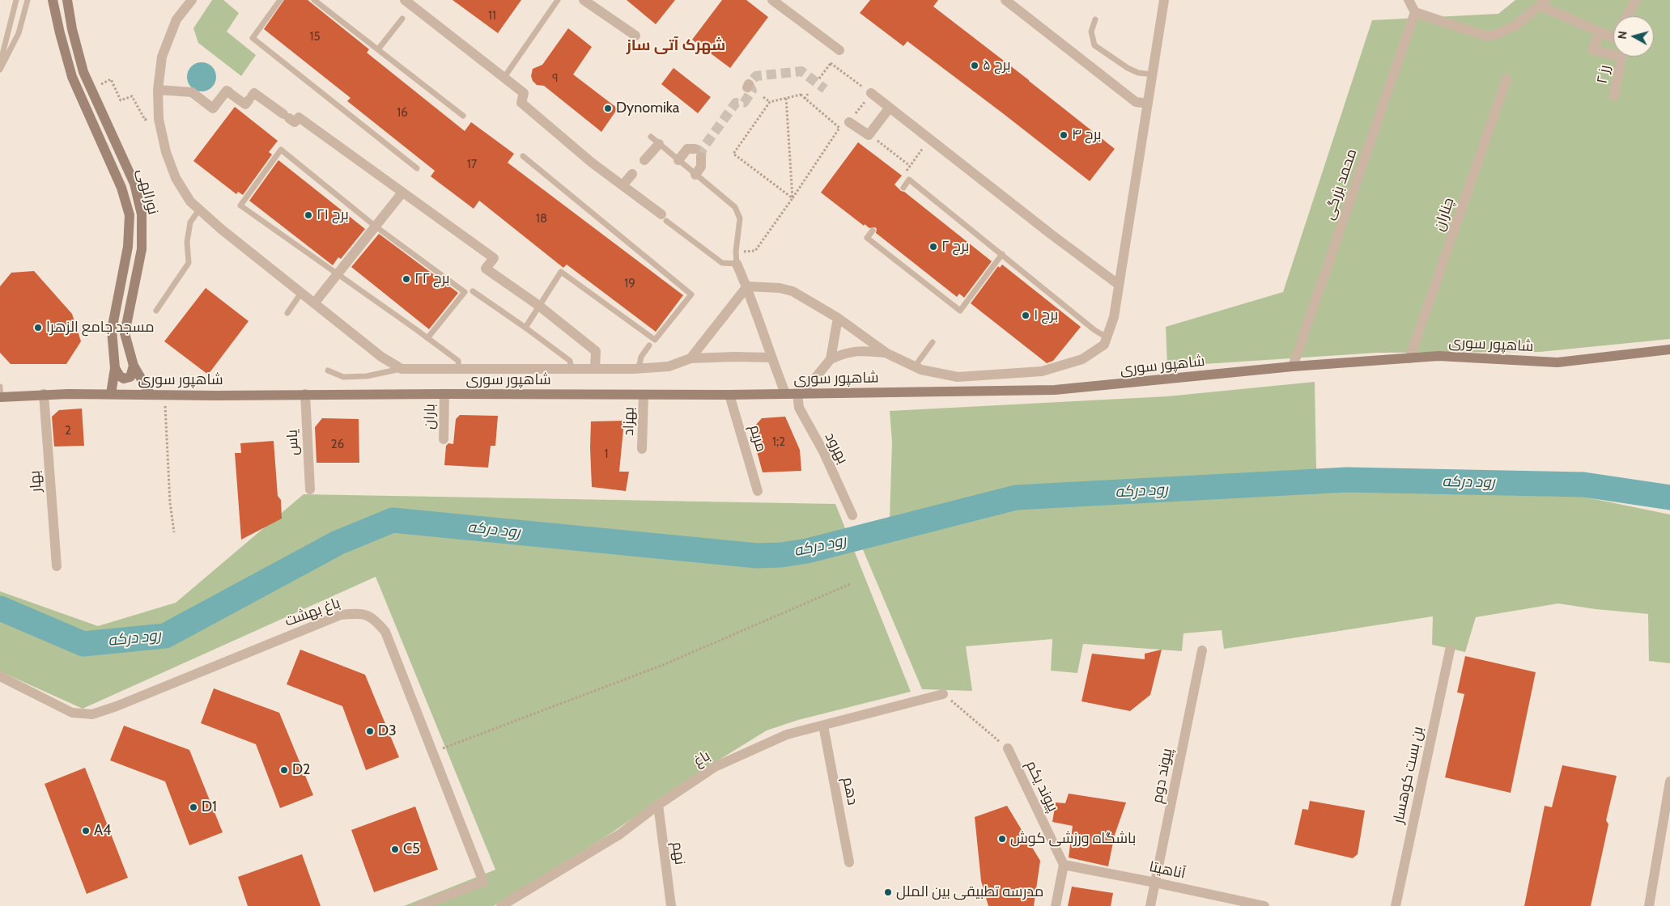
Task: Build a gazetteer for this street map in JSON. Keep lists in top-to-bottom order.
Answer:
{
  "streets": {
    "street": [
      "رز ۲",
      "محمد بزرگی",
      "نورالهی",
      "چناران",
      "شاهپور سوری",
      "باران",
      "بهزاد",
      "مریم",
      "یاس",
      "بهرود",
      "بهار",
      "باغ بهشت",
      "باغ",
      "بن بست کوهسار",
      "پیوند دوم",
      "پیوند یکم",
      "دهم",
      "نهم",
      "آناهیتا"
    ]
  },
  "crossings": [
    ["محمد بزرگی", "شاهپور سوری"],
    ["نورالهی", "شاهپور سوری"],
    ["چناران", "شاهپور سوری"],
    ["شاهپور سوری", "باران"],
    ["شاهپور سوری", "بهزاد"],
    ["شاهپور سوری", "مریم"],
    ["شاهپور سوری", "یاس"],
    ["شاهپور سوری", "بهرود"],
    ["شاهپور سوری", "بهار"],
    ["باغ", "دهم"],
    ["باغ", "نهم"],
    ["پیوند دوم", "آناهیتا"],
    ["پیوند یکم", "آناهیتا"]
  ],
  "districts": ["شهرک آتی ساز"],
  "water": ["رود درکه"],
  "places": [
    "برج ۵",
    "Dynomika",
    "برج ۴",
    "برج ۲۱",
    "برج ۲",
    "برج ۲۲",
    "برج ۱",
    "مسجد جامع الزهرا",
    "D3",
    "D2",
    "D1",
    "A4",
    "باشگاه ورزشی کوش",
    "C5",
    "مدرسه تطبیقی بین الملل"
  ],
  "house_numbers": [
    "11",
    "15",
    "۹",
    "16",
    "17",
    "18",
    "19",
    "2",
    "1;2",
    "26",
    "1"
  ],
  "north": "left"
}
